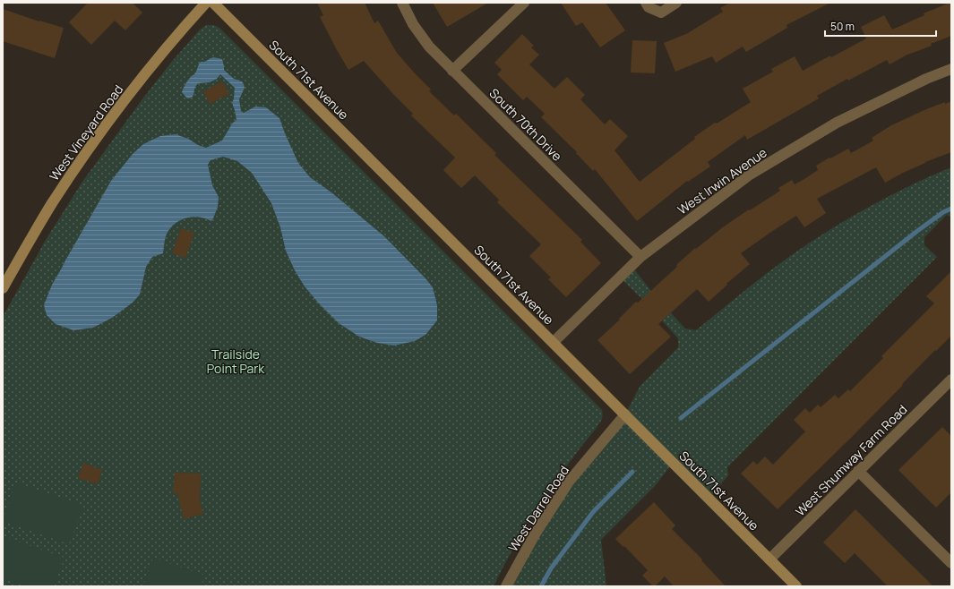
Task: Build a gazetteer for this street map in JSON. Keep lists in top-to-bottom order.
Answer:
{
  "streets": {
    "street": [
      "South 71st Avenue",
      "South 70th Drive",
      "West Vineyard Road",
      "West Irwin Avenue",
      "West Shumway Farm Road",
      "West Darrel Road"
    ]
  },
  "crossings": [
    ["South 71st Avenue", "West Irwin Avenue"],
    ["South 71st Avenue", "West Shumway Farm Road"],
    ["South 71st Avenue", "West Darrel Road"],
    ["South 70th Drive", "West Irwin Avenue"]
  ],
  "parks": ["Trailside Point Park"],
  "scale_bar": "50 m"
}
